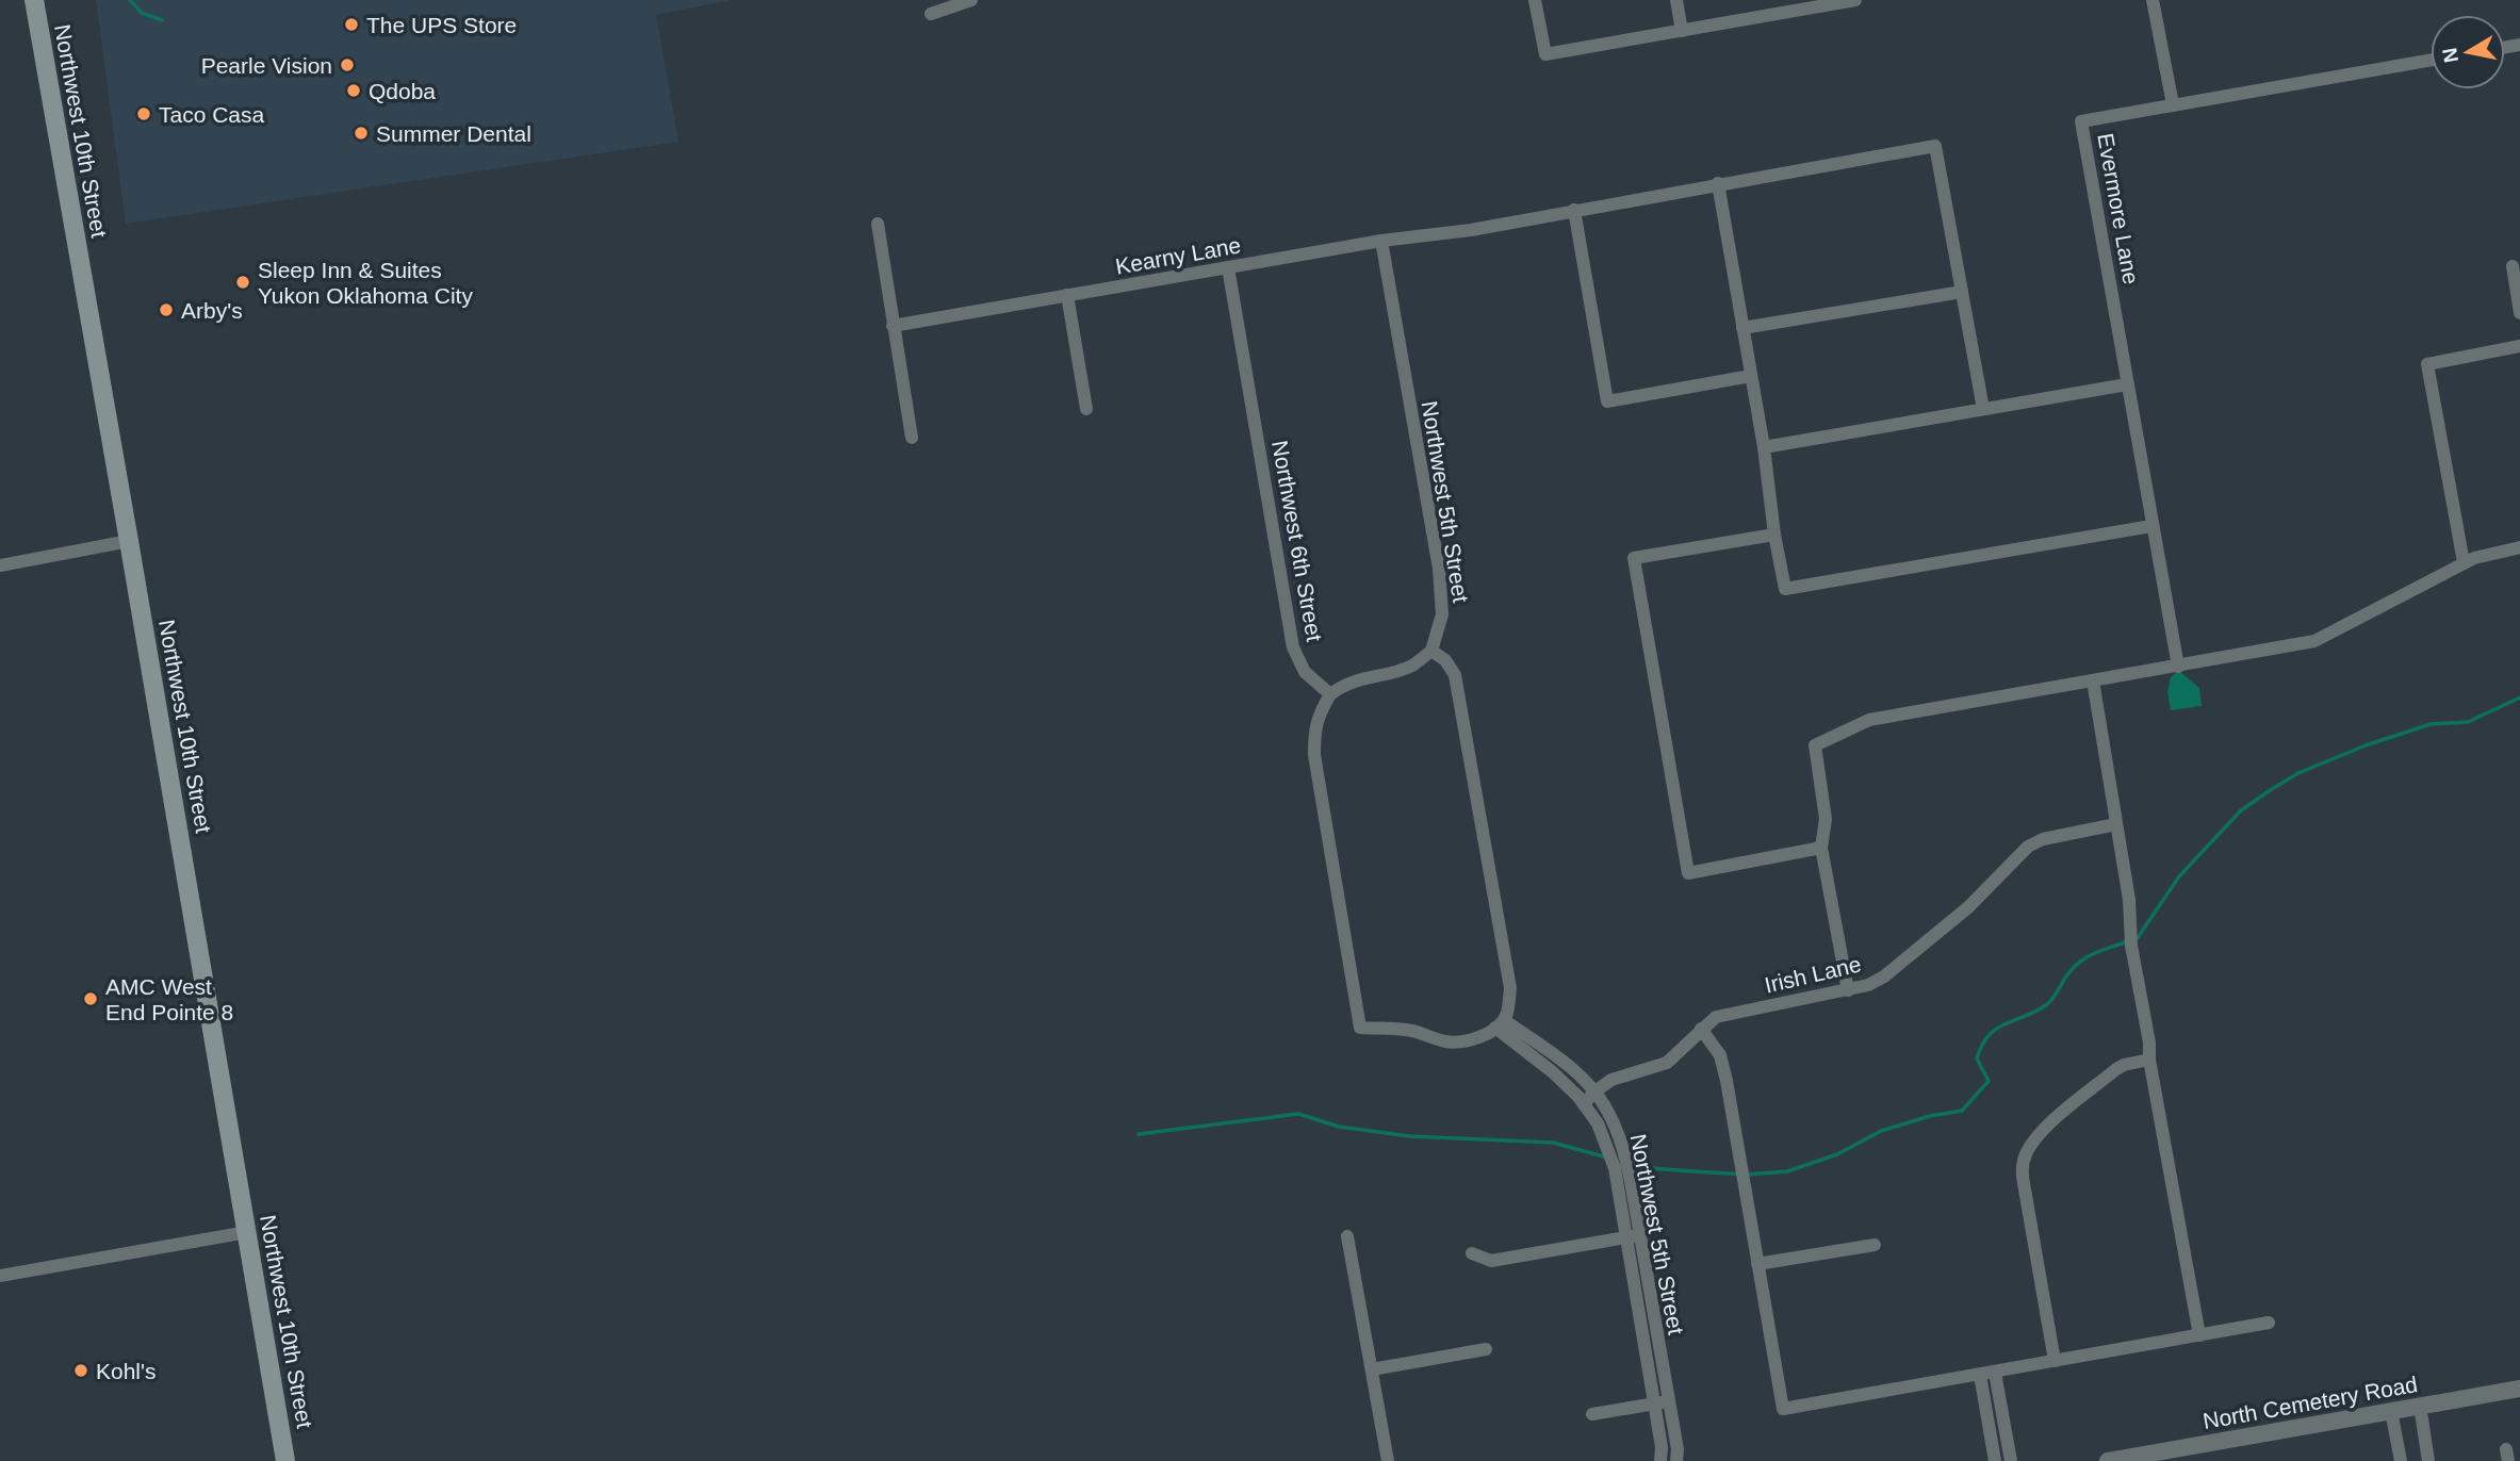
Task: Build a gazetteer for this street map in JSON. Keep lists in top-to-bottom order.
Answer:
{
  "streets": {
    "main road": ["Northwest 10th Street"],
    "street": [
      "Evermore Lane",
      "Kearny Lane",
      "Northwest 5th Street",
      "Northwest 6th Street",
      "Irish Lane",
      "North Cemetery Road"
    ]
  },
  "crossings": [
    ["Kearny Lane", "Northwest 5th Street"],
    ["Kearny Lane", "Northwest 6th Street"],
    ["Northwest 5th Street", "Irish Lane"]
  ],
  "places": [
    "The UPS Store",
    "Pearle Vision",
    "Qdoba",
    "Taco Casa",
    "Summer Dental",
    "Sleep Inn & Suites Yukon Oklahoma City",
    "Arby's",
    "AMC West End Pointe 8",
    "Kohl's"
  ],
  "north": "left"
}
